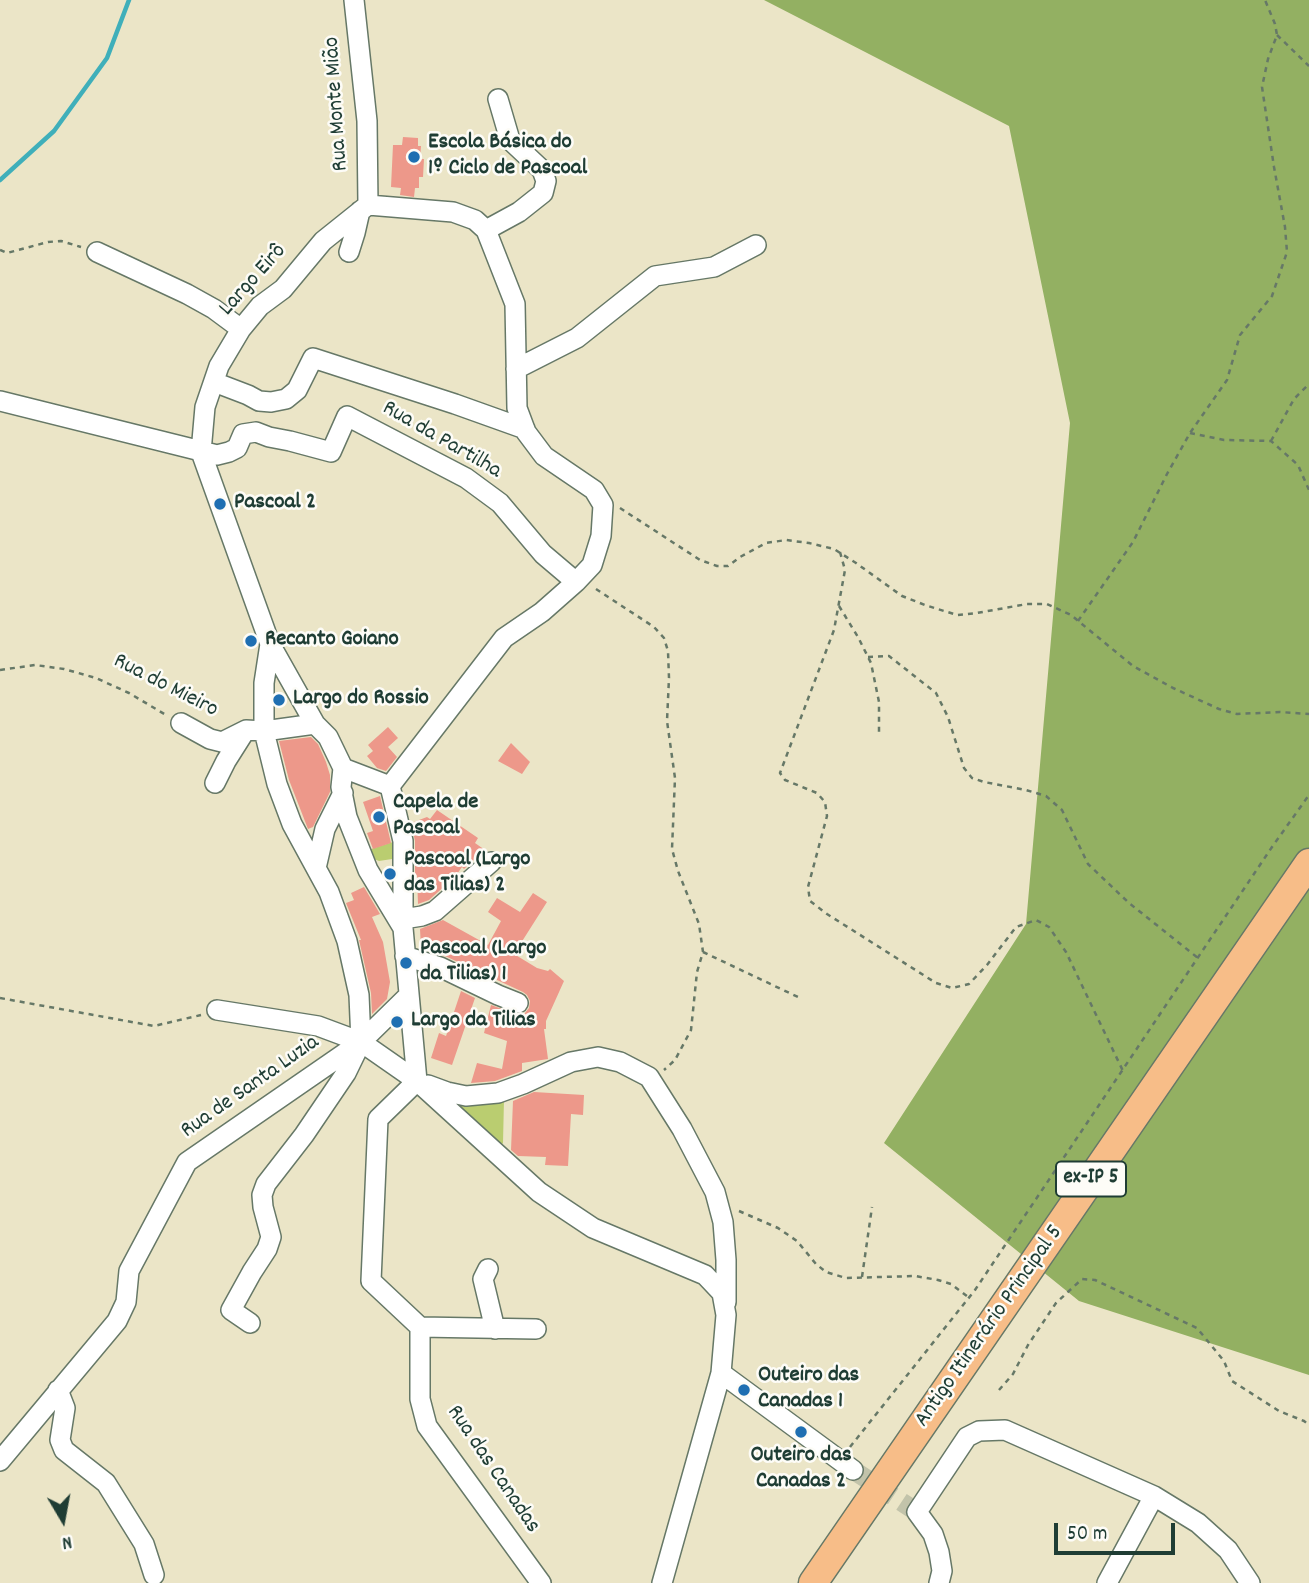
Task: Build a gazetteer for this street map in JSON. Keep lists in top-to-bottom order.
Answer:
{
  "streets": {
    "highway": ["ex-IP 5", "Antigo Itinerário Principal 5"],
    "street": [
      "Rua Monte Mião",
      "Largo Eirô",
      "Rua da Partilha",
      "Rua do Mieiro",
      "Rua de Santa Luzia",
      "Rua das Canadas"
    ]
  },
  "crossings": [
    ["Rua Monte Mião", "Largo Eirô"],
    ["Largo Eirô", "Rua da Partilha"]
  ],
  "places": [
    "Escola Básica do 1º Ciclo de Pascoal",
    "Pascoal 2",
    "Recanto Goiano",
    "Largo do Rossio",
    "Capela de Pascoal",
    "Pascoal (Largo das Tilias) 2",
    "Pascoal (Largo da Tilias) 1",
    "Largo da Tilias",
    "Outeiro das Canadas 1",
    "Outeiro das Canadas 2"
  ],
  "scale_bar": "50 m",
  "north": "bottom"
}
